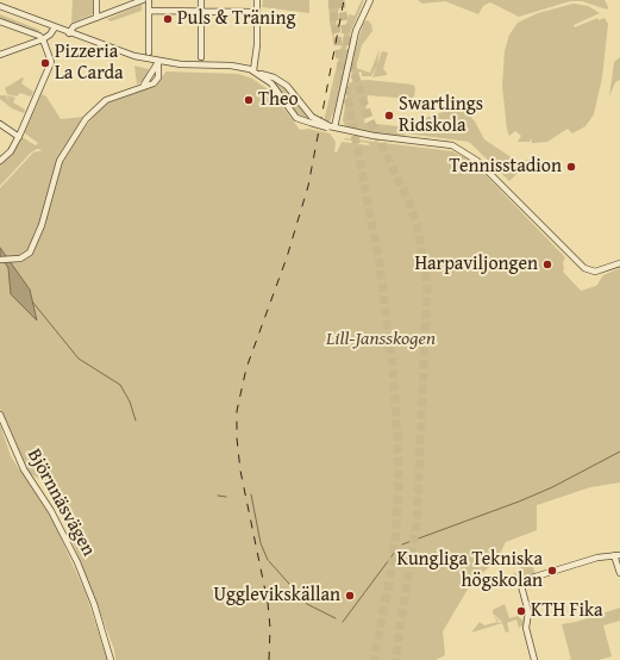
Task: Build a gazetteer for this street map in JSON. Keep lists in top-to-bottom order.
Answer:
{
  "streets": {
    "street": ["Björnnäsvägen"]
  },
  "parks": ["Lill-Jansskogen"],
  "places": [
    "Puls & Träning",
    "Pizzeria La Carda",
    "Theo",
    "Swartlings Ridskola",
    "Tennisstadion",
    "Harpaviljongen",
    "Kungliga Tekniska högskolan",
    "Ugglevikskällan",
    "KTH Fika"
  ]
}
